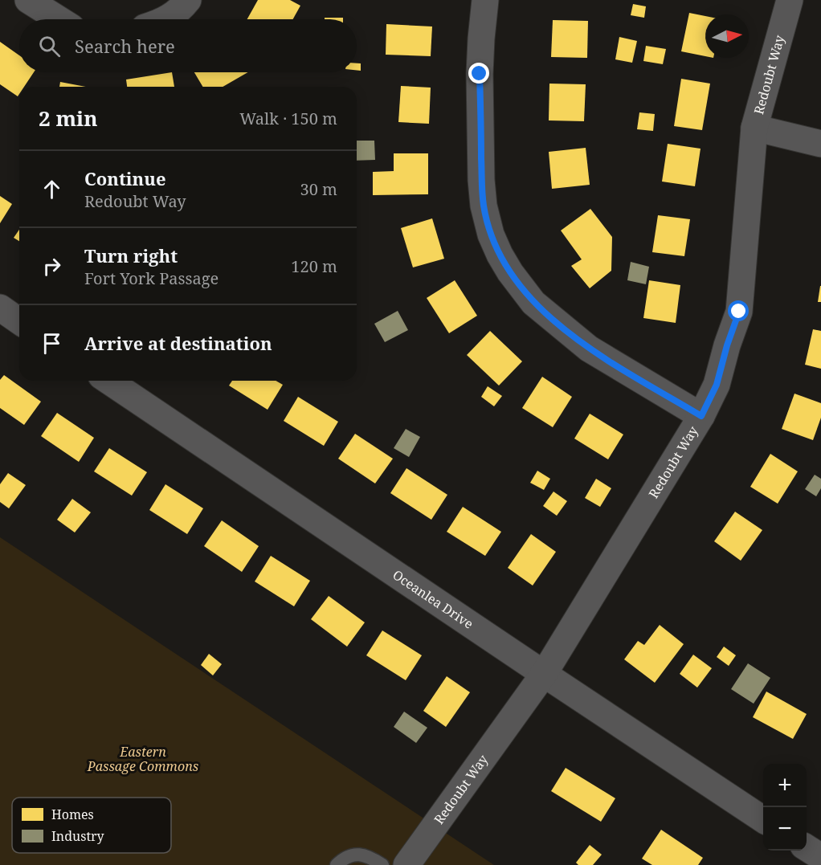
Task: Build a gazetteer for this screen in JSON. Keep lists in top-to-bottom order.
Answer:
{
  "streets": {
    "street": ["Redoubt Way", "Oceanlea Drive"]
  },
  "crossings": [
    ["Redoubt Way", "Oceanlea Drive"]
  ],
  "parks": ["Eastern Passage Commons"],
  "legend": ["Homes", "Industry"],
  "north": "right",
  "page": {
    "search": "Search here",
    "heading": ["2 min", "Walk · 150 m"],
    "list": [
      ["Continue", "Redoubt Way", "30 m"],
      ["Turn right", "Fort York Passage", "120 m"],
      "Arrive at destination"
    ],
    "map_buttons": ["+", "−"]
  }
}
